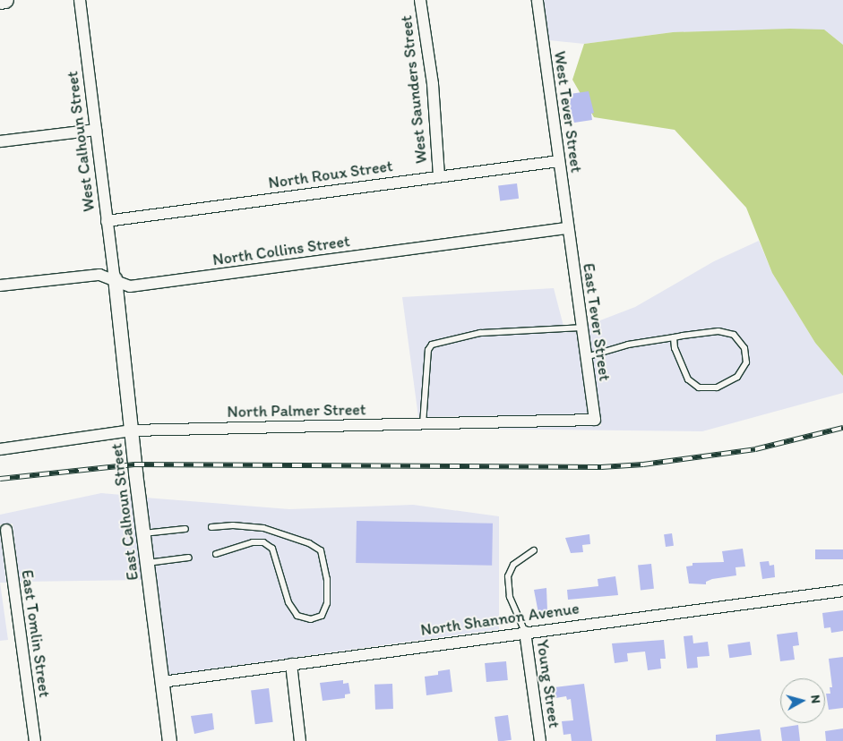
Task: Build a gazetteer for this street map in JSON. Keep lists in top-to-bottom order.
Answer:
{
  "streets": {
    "street": [
      "West Saunders Street",
      "West Tever Street",
      "West Calhoun Street",
      "North Roux Street",
      "North Collins Street",
      "East Tever Street",
      "North Palmer Street",
      "East Calhoun Street",
      "North Shannon Avenue",
      "East Tomlin Street",
      "Young Street"
    ]
  },
  "crossings": [
    ["West Saunders Street", "North Roux Street"],
    ["West Tever Street", "North Roux Street"],
    ["West Tever Street", "North Collins Street"],
    ["West Tever Street", "East Tever Street"],
    ["West Calhoun Street", "North Roux Street"],
    ["West Calhoun Street", "North Collins Street"],
    ["West Calhoun Street", "East Calhoun Street"],
    ["North Collins Street", "East Tever Street"],
    ["North Collins Street", "East Calhoun Street"],
    ["East Tever Street", "North Palmer Street"],
    ["North Palmer Street", "East Calhoun Street"],
    ["East Calhoun Street", "North Shannon Avenue"],
    ["North Shannon Avenue", "Young Street"]
  ],
  "north": "right"
}
